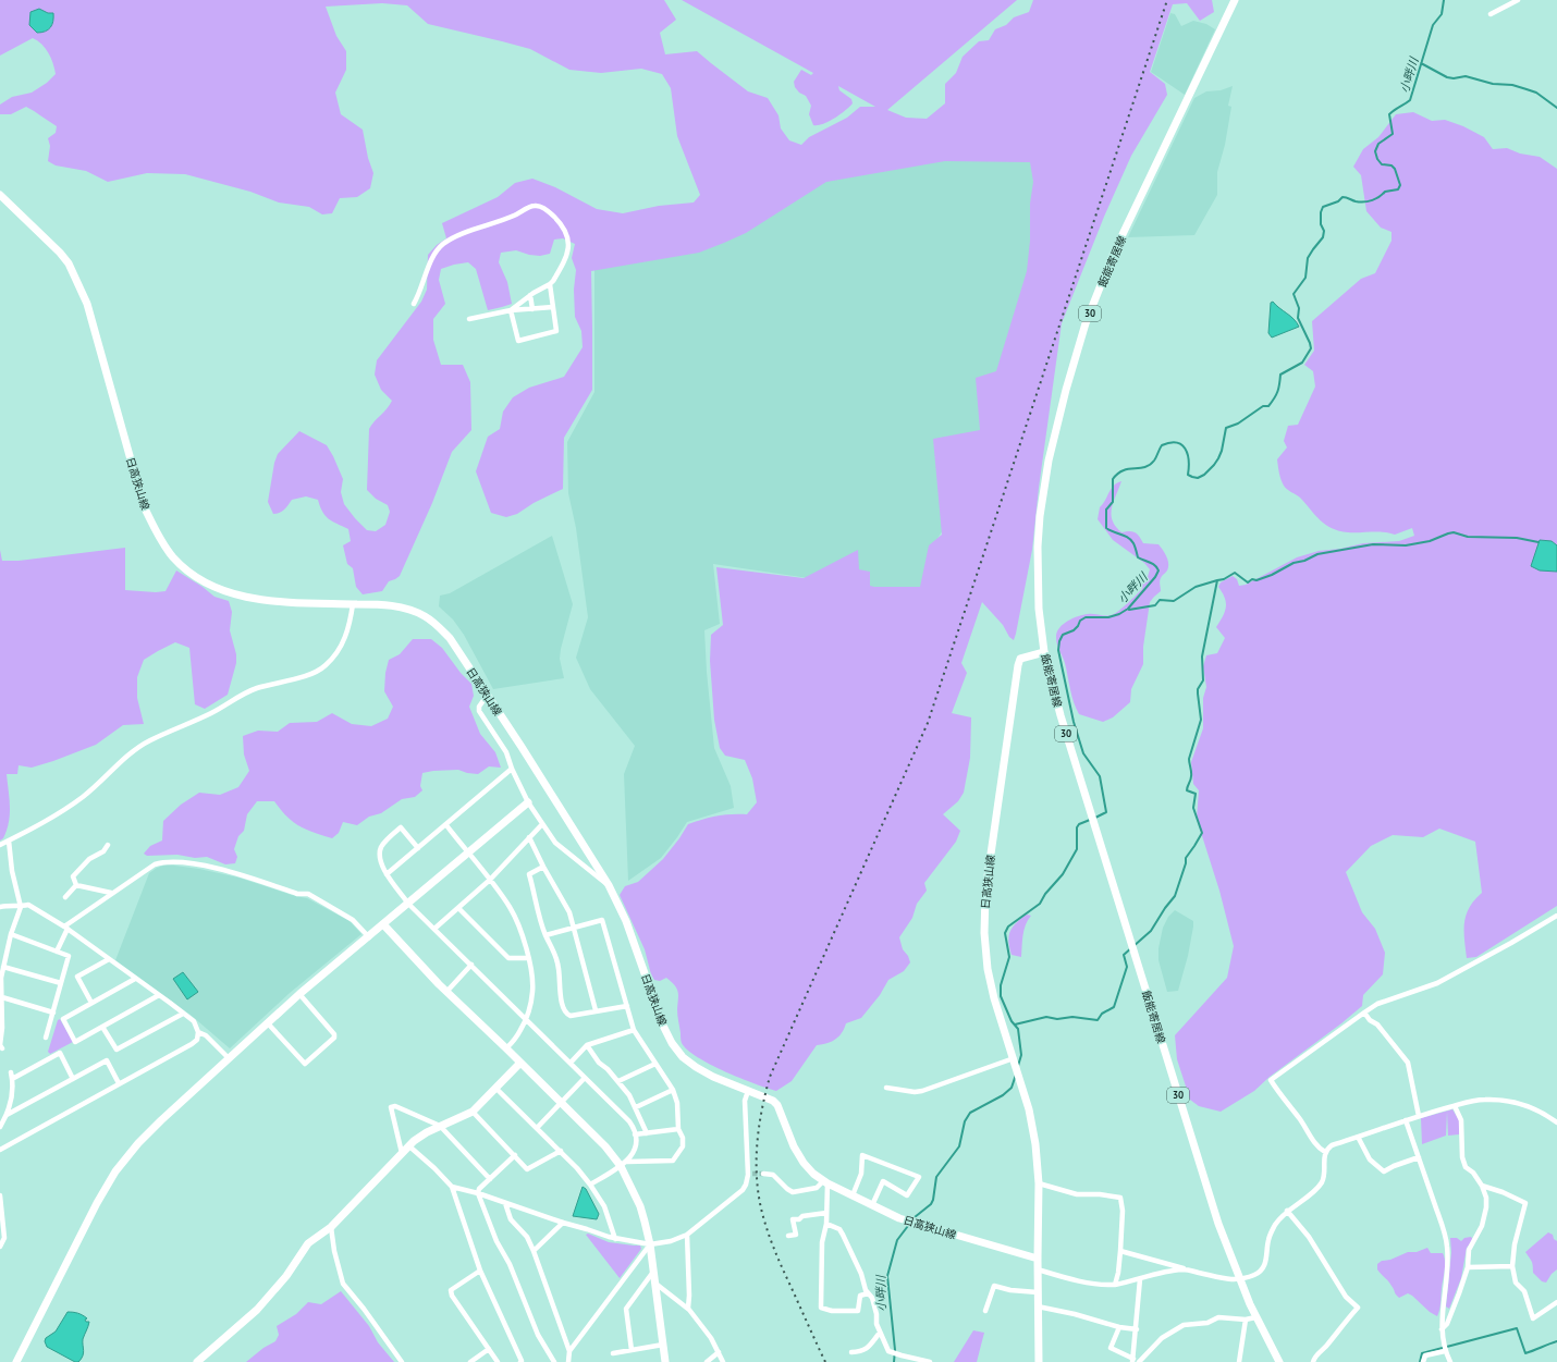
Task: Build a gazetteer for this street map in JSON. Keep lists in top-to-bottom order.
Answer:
{
  "streets": {
    "main road": ["飯能寄居線", "30", "日高狭山線"]
  },
  "crossings": [
    ["飯能寄居線", "日高狭山線"]
  ],
  "water": ["小畔川"]
}
